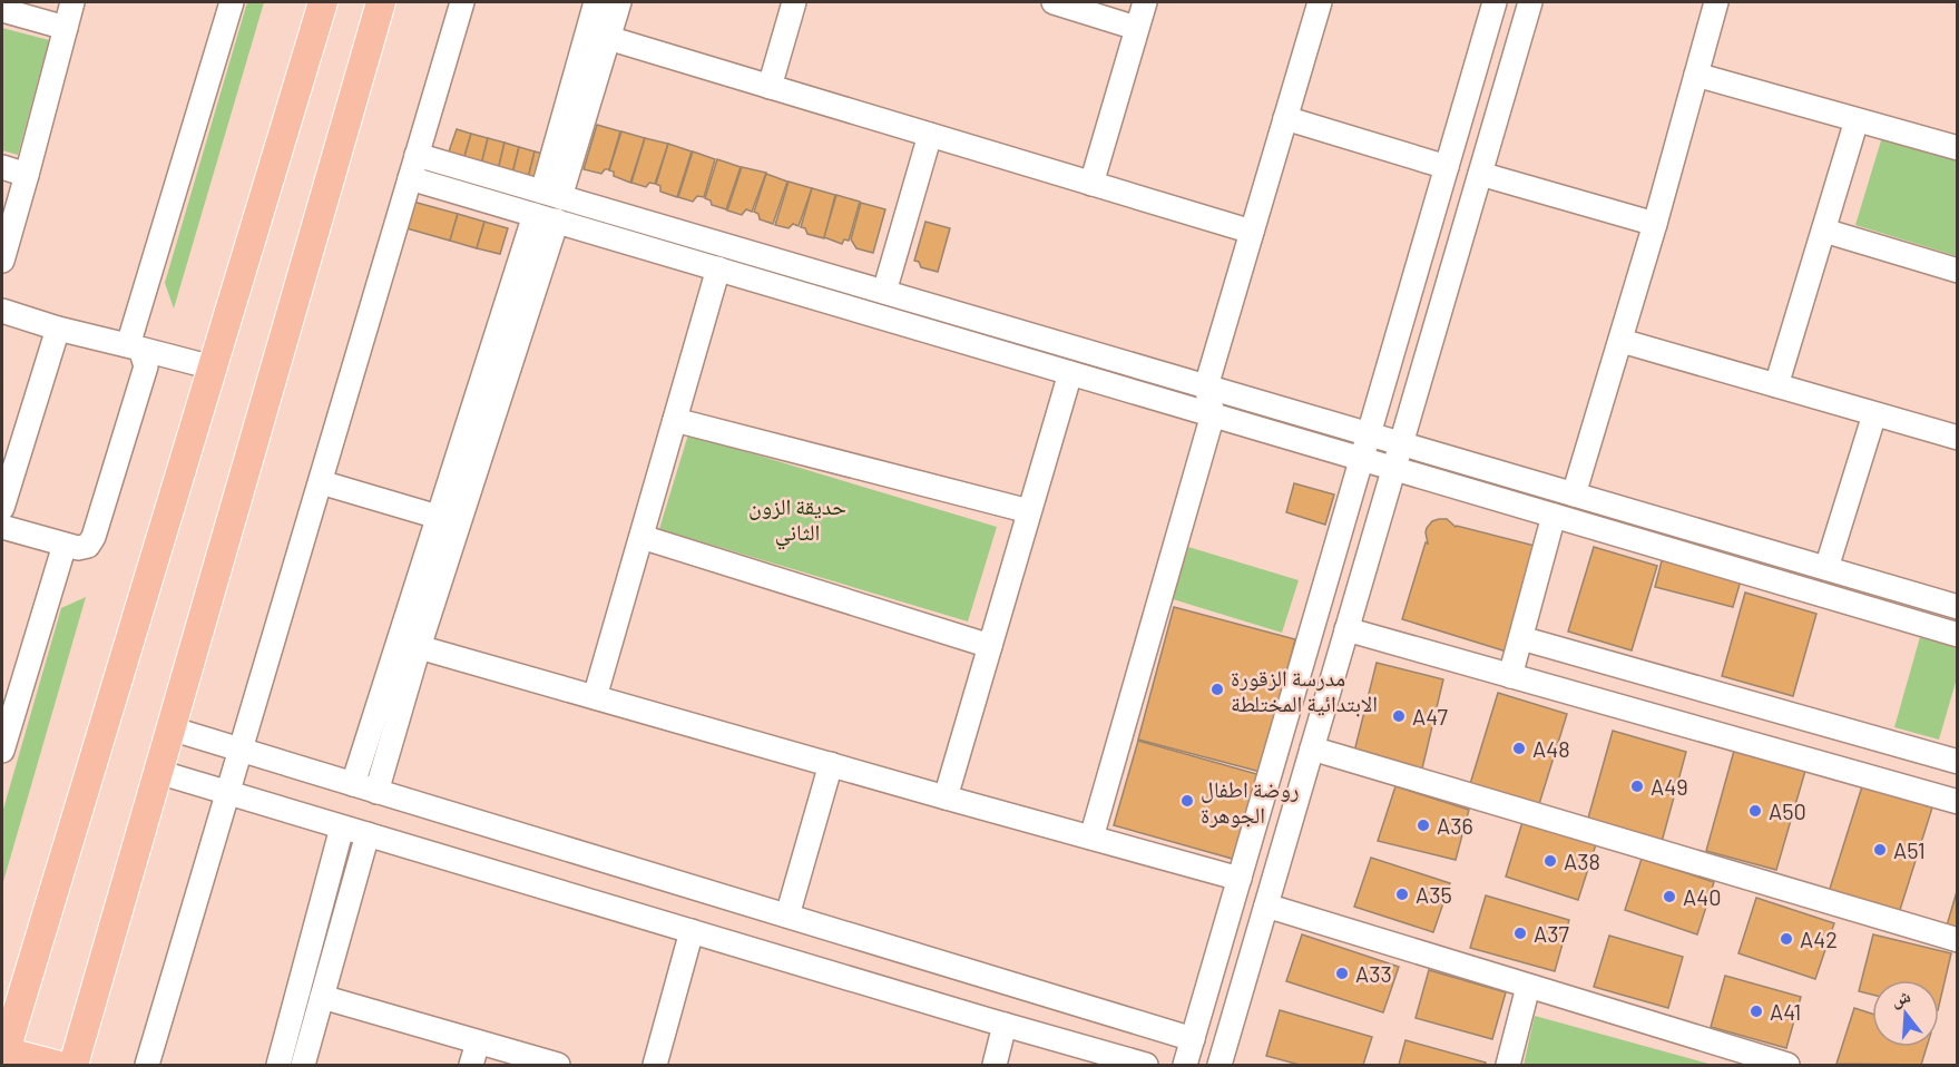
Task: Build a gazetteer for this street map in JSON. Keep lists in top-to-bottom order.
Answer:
{
  "parks": ["حديقة الزون الثاني"],
  "places": [
    "مدرسة الزقورة الابتدائية المختلطة",
    "A47",
    "A48",
    "A49",
    "روضة اطفال الجوهرة",
    "A50",
    "A36",
    "A51",
    "A38",
    "A35",
    "A40",
    "A37",
    "A42",
    "A33",
    "A41"
  ],
  "north": "top"
}
